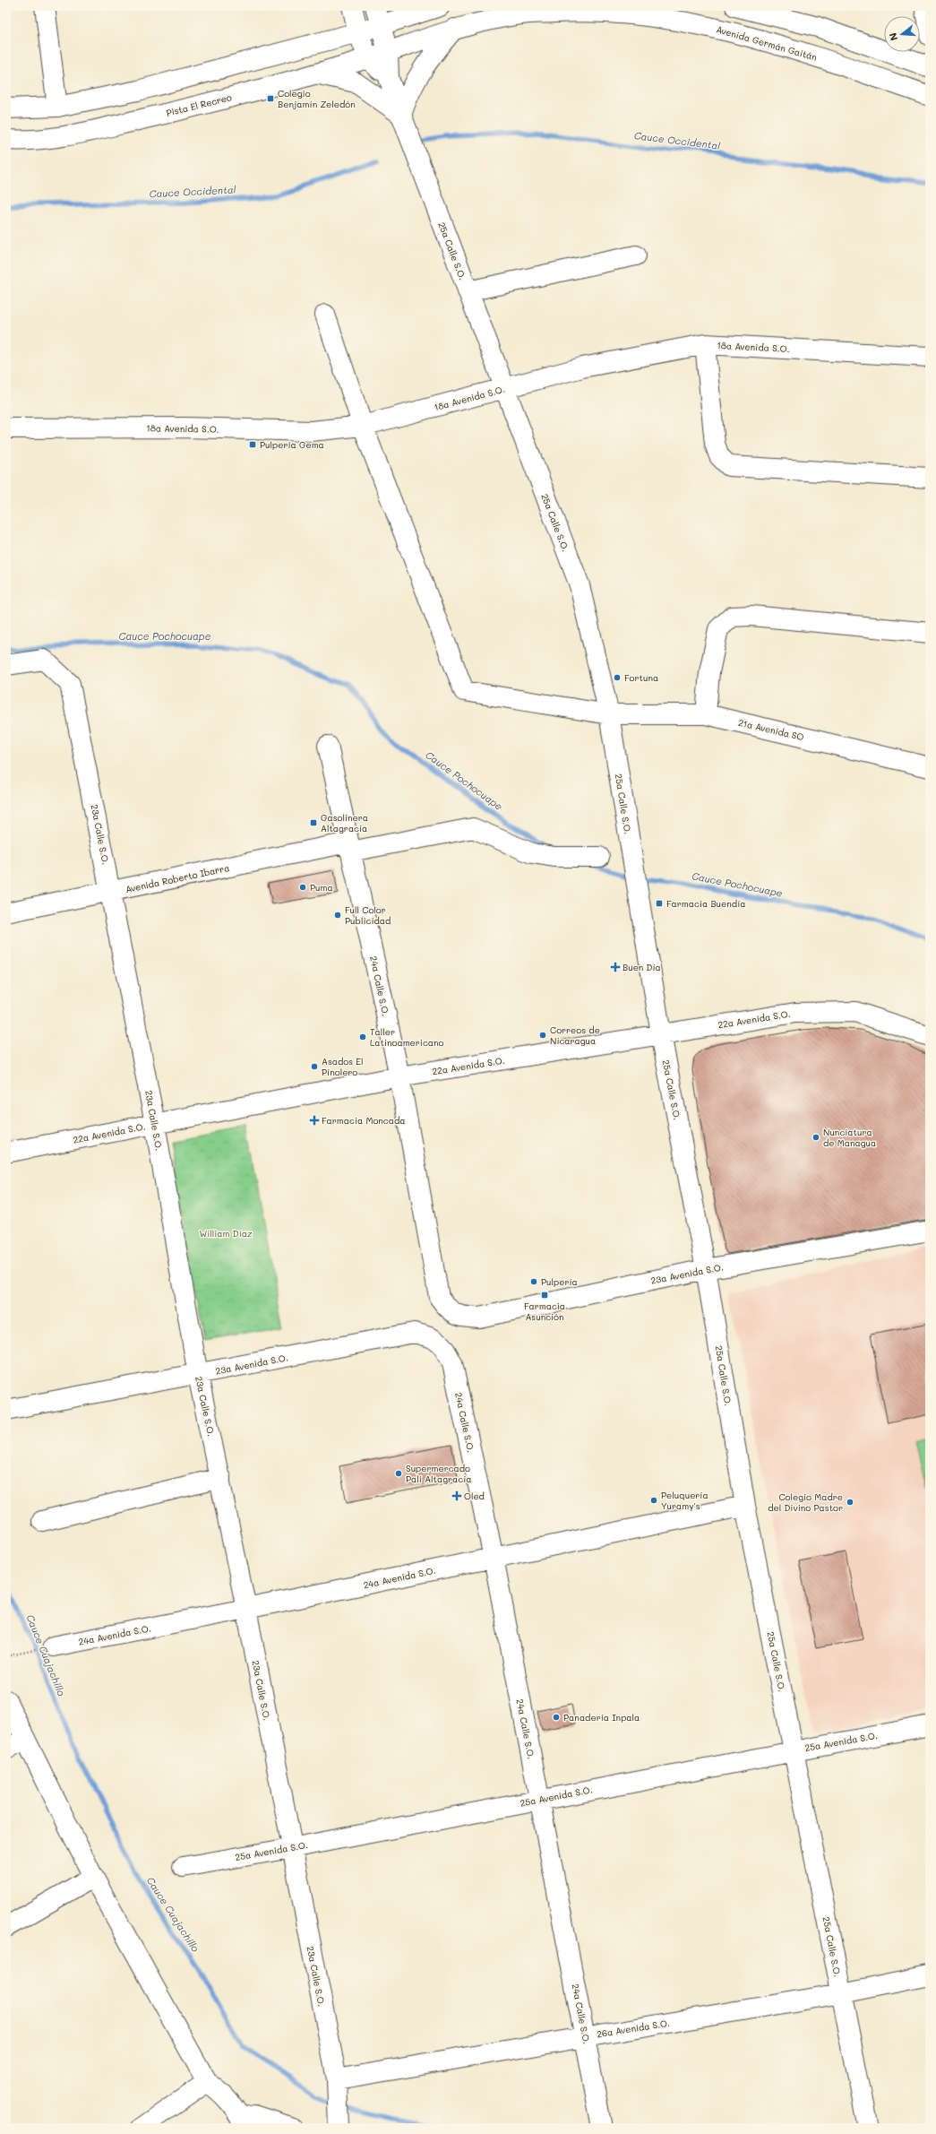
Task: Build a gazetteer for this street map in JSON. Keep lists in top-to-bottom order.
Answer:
{
  "streets": {
    "street": [
      "Avenida Germán Gaitán",
      "Pista El Recreo",
      "25a Calle S.O.",
      "18a Avenida S.O.",
      "21a Avenida SO",
      "23a Calle S.O.",
      "Avenida Roberto Ibarra",
      "24a Calle S.O.",
      "22a Avenida S.O.",
      "23a Avenida S.O.",
      "24a Avenida S.O.",
      "25a Avenida S.O.",
      "26a Avenida S.O."
    ]
  },
  "crossings": [
    ["Avenida Germán Gaitán", "Pista El Recreo"],
    ["Avenida Germán Gaitán", "25a Calle S.O."],
    ["Pista El Recreo", "25a Calle S.O."],
    ["25a Calle S.O.", "18a Avenida S.O."],
    ["25a Calle S.O.", "21a Avenida SO"],
    ["25a Calle S.O.", "22a Avenida S.O."],
    ["25a Calle S.O.", "23a Avenida S.O."],
    ["25a Calle S.O.", "24a Avenida S.O."],
    ["25a Calle S.O.", "25a Avenida S.O."],
    ["25a Calle S.O.", "26a Avenida S.O."],
    ["18a Avenida S.O.", "21a Avenida SO"],
    ["23a Calle S.O.", "Avenida Roberto Ibarra"],
    ["23a Calle S.O.", "22a Avenida S.O."],
    ["23a Calle S.O.", "23a Avenida S.O."],
    ["23a Calle S.O.", "24a Avenida S.O."],
    ["23a Calle S.O.", "25a Avenida S.O."],
    ["23a Calle S.O.", "26a Avenida S.O."],
    ["Avenida Roberto Ibarra", "24a Calle S.O."],
    ["24a Calle S.O.", "22a Avenida S.O."],
    ["24a Calle S.O.", "23a Avenida S.O."],
    ["24a Calle S.O.", "24a Avenida S.O."],
    ["24a Calle S.O.", "25a Avenida S.O."],
    ["24a Calle S.O.", "26a Avenida S.O."]
  ],
  "water": ["Cauce Occidental", "Cauce Pochocuape", "Cauce Cuajachillo"],
  "parks": ["William Díaz"],
  "places": {
    "transit": [
      "Colegio Benjamín Zeledón",
      "Pulpería Gema",
      "Gasolinera Altagracia",
      "Farmacia Buendía",
      "Farmacia Asunción"
    ],
    "other": [
      "Fortuna",
      "Puma",
      "Full Color Publicidad",
      "Correos de Nicaragua",
      "Taller Latinoamericano",
      "Asados El Pinolero",
      "Nunciatura de Managua",
      "Pulpería",
      "Supermercado Palí Altagracia",
      "Peluquería Yuramy's",
      "Colegio Madre del Divino Pastor",
      "Panadería Inpala"
    ],
    "health": ["Buen Día", "Farmacia Moncada", "Oled"]
  },
  "north": "left"
}
